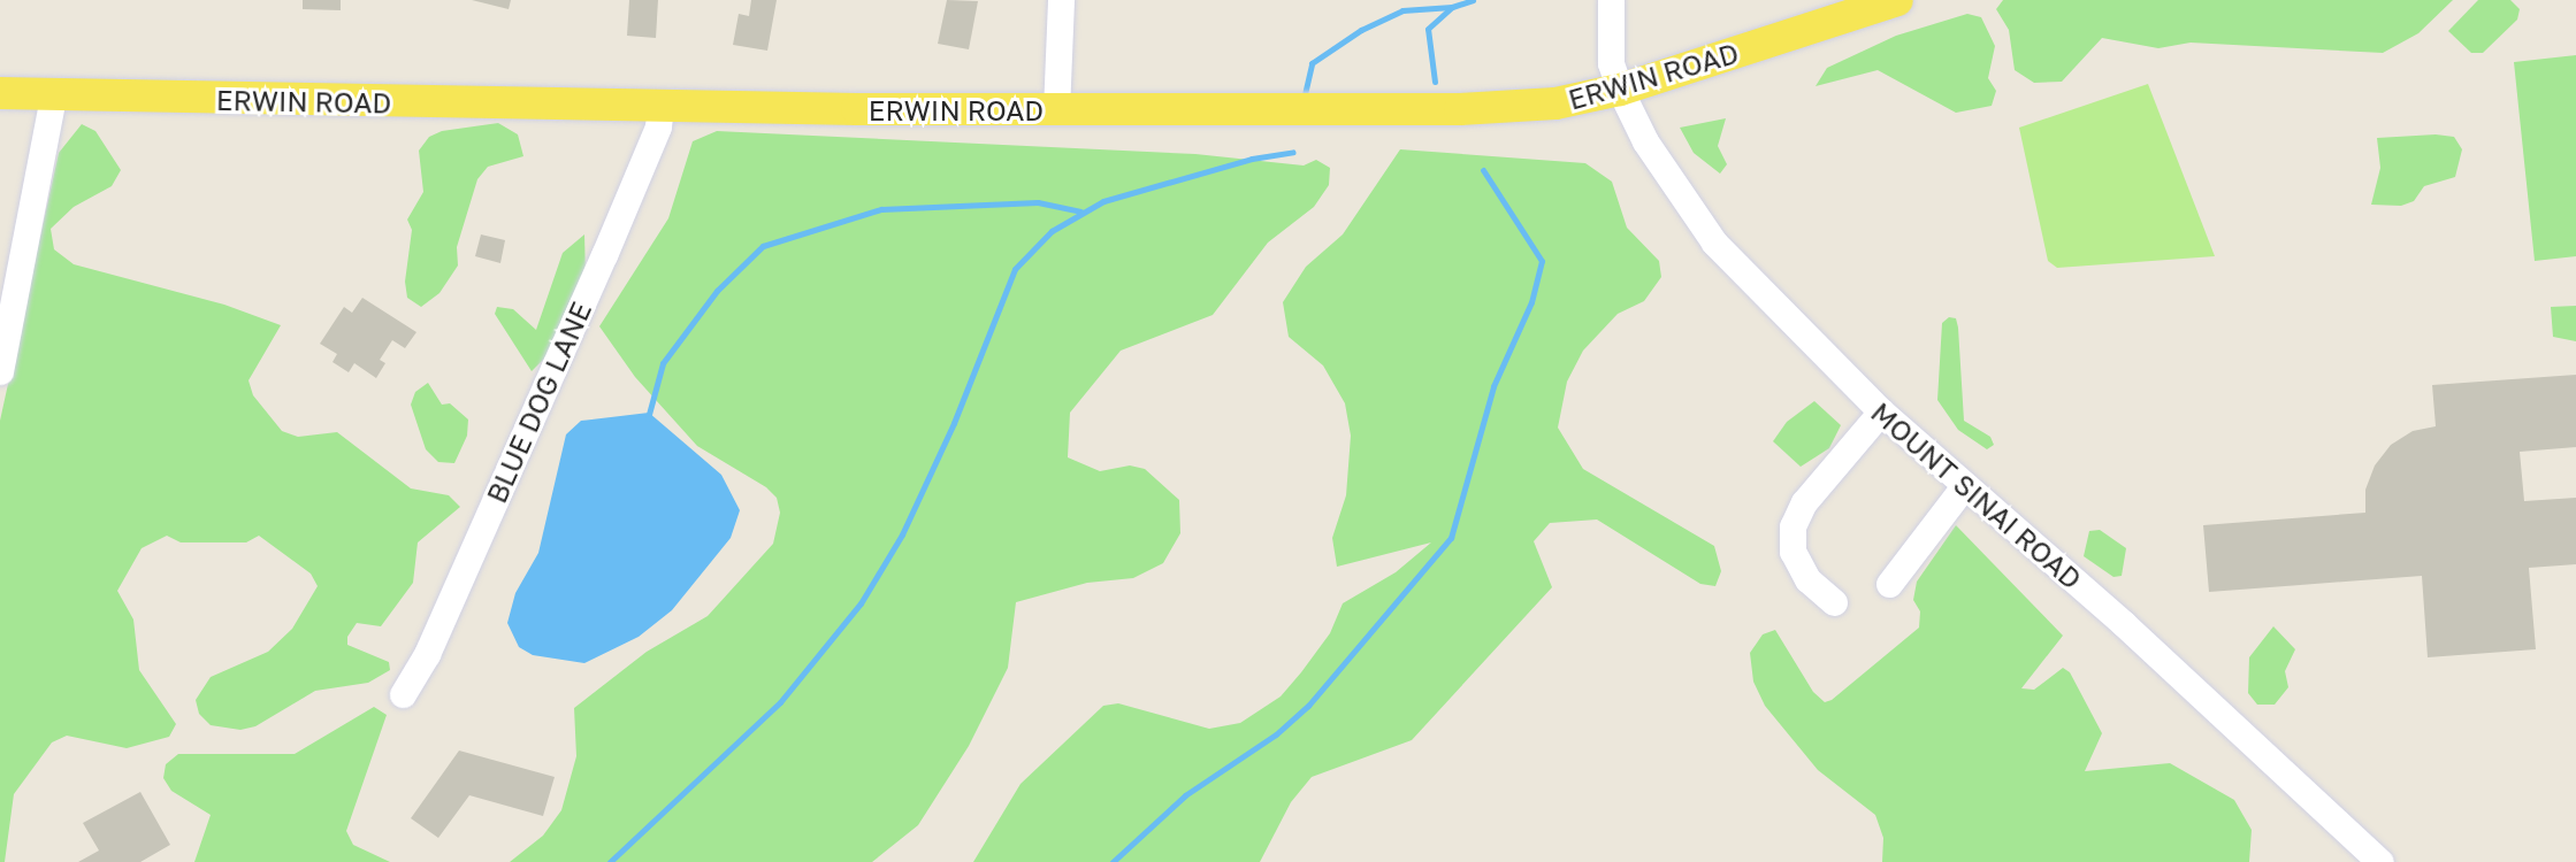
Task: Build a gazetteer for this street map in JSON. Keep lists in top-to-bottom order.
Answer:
{
  "streets": {
    "main road": ["ERWIN ROAD"],
    "street": ["BLUE DOG LANE", "MOUNT SINAI ROAD"]
  },
  "crossings": [
    ["ERWIN ROAD", "BLUE DOG LANE"],
    ["ERWIN ROAD", "MOUNT SINAI ROAD"]
  ]
}
